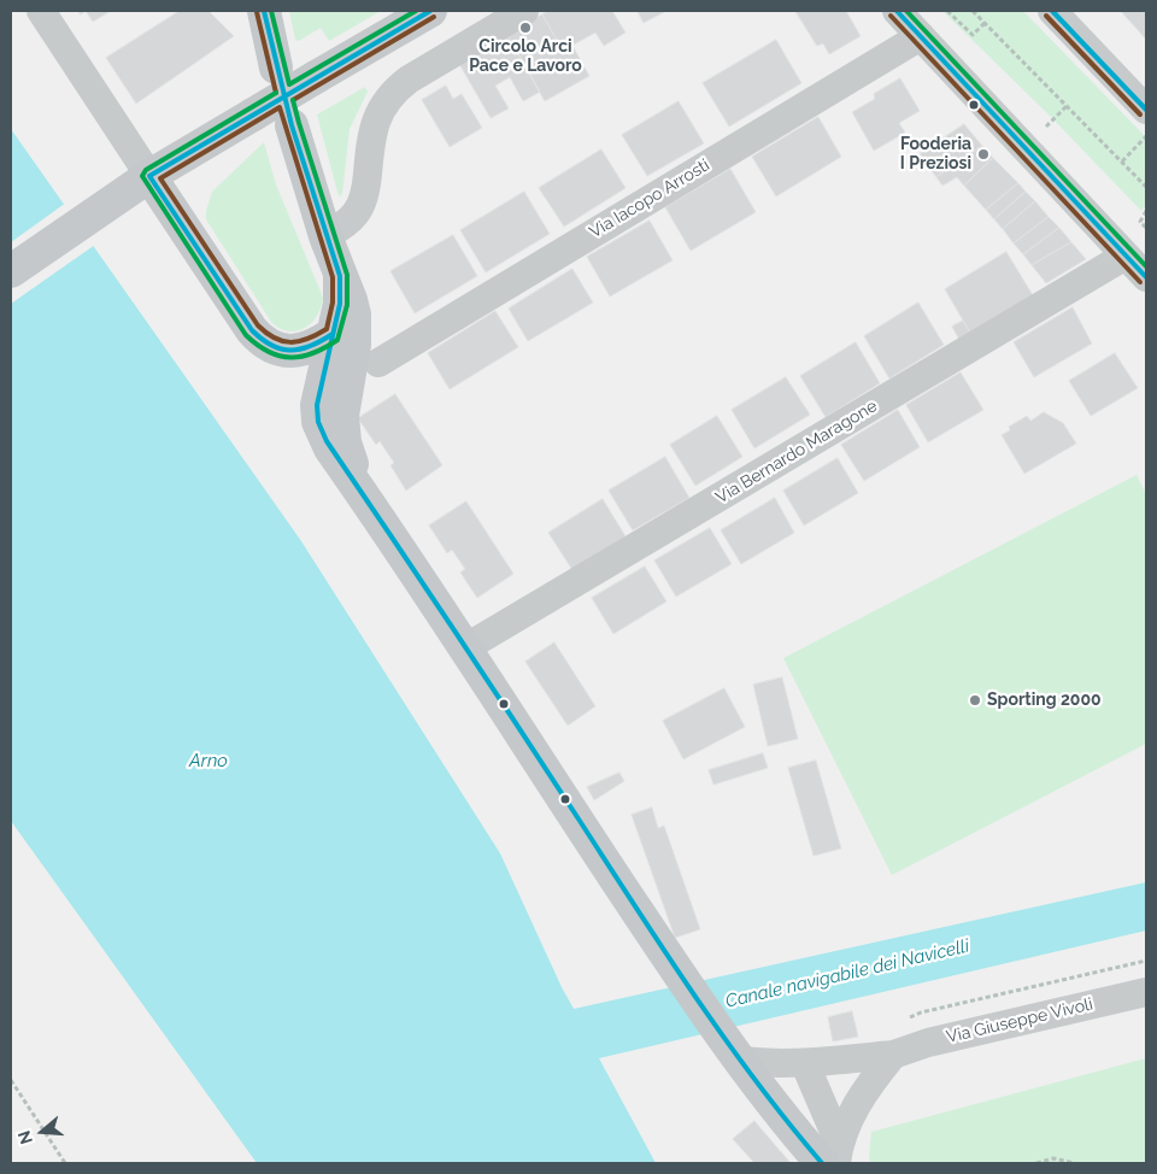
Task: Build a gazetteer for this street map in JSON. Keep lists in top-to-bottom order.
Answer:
{
  "streets": {
    "street": ["Via Iacopo Arrosti", "Via Bernardo Maragone", "Via Giuseppe Vivoli"]
  },
  "water": ["Arno", "Canale navigabile dei Navicelli"],
  "places": ["Circolo Arci Pace e Lavoro", "Fooderia I Preziosi", "Sporting 2000"],
  "north": "left"
}
